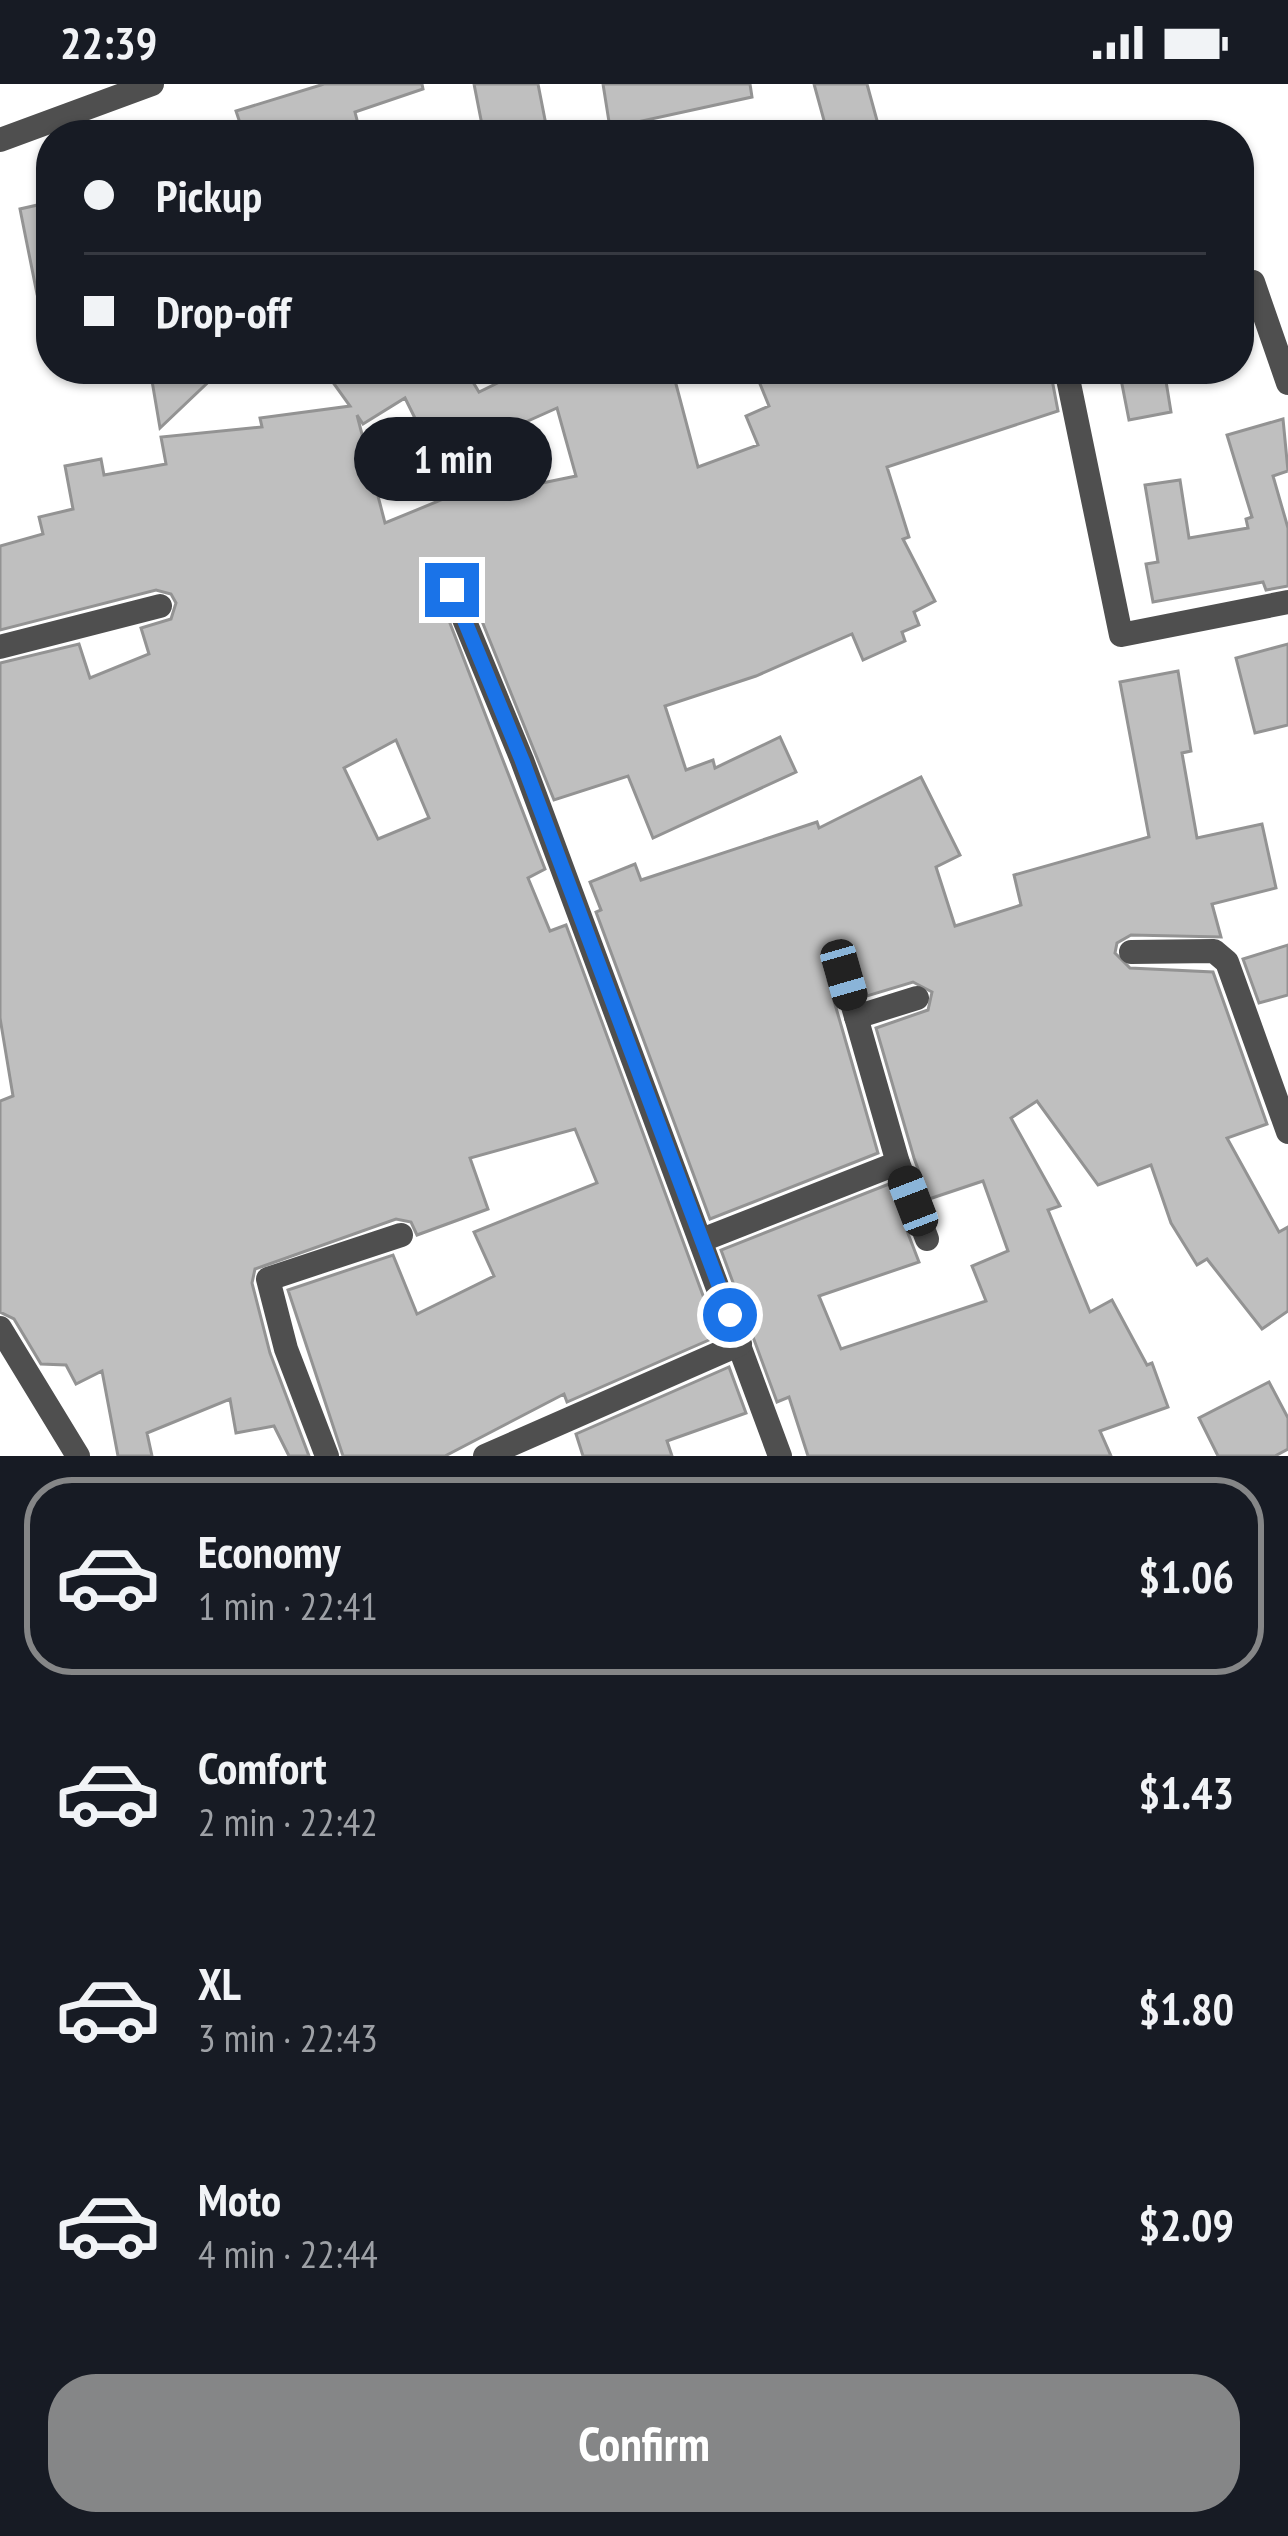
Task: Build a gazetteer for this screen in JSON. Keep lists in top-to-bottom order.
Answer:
{
  "page": {
    "status": "22:39",
    "banner": ["Pickup", "Drop-off"],
    "bubble": "1 min",
    "list": [
      {
        "name": "Economy",
        "note": "1 min · 22:41",
        "value": "$1.06"
      },
      {
        "name": "Comfort",
        "note": "2 min · 22:42",
        "value": "$1.43"
      },
      {
        "name": "XL",
        "note": "3 min · 22:43",
        "value": "$1.80"
      },
      {
        "name": "Moto",
        "note": "4 min · 22:44",
        "value": "$2.09"
      }
    ],
    "buttons": "Confirm"
  }
}
